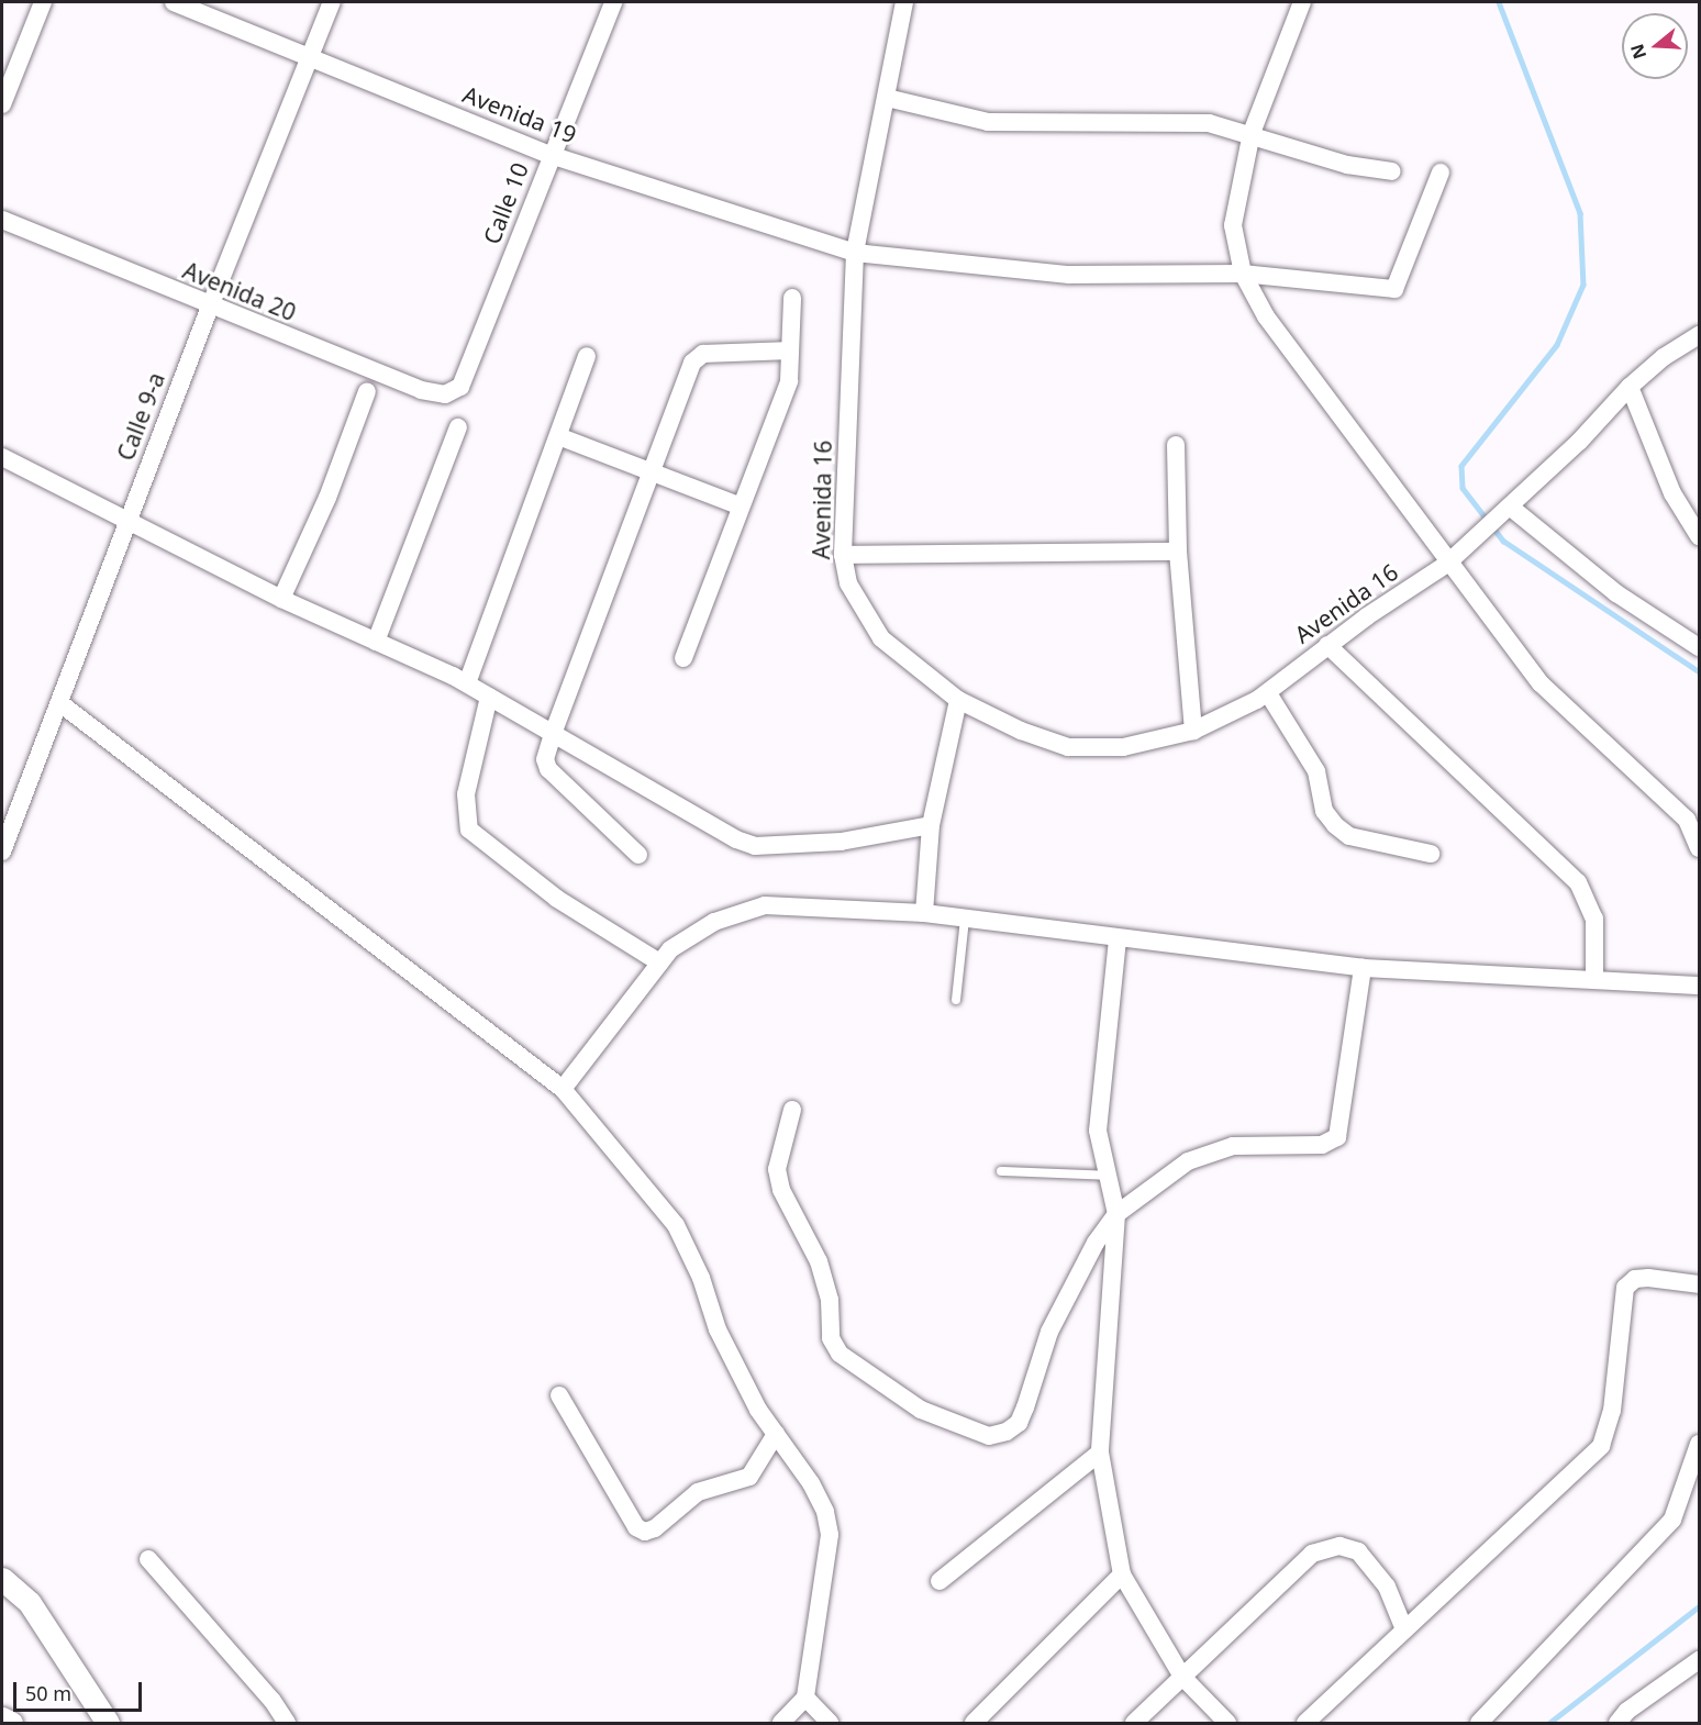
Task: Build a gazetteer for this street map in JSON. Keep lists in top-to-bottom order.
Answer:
{
  "streets": {
    "street": [
      "Avenida 19",
      "Calle 10",
      "Avenida 20",
      "Calle 9-a",
      "Avenida 16"
    ]
  },
  "crossings": [
    ["Avenida 19", "Calle 10"],
    ["Avenida 19", "Calle 9-a"],
    ["Avenida 19", "Avenida 16"],
    ["Calle 10", "Avenida 20"],
    ["Avenida 20", "Calle 9-a"]
  ],
  "scale_bar": "50 m",
  "north": "left"
}
